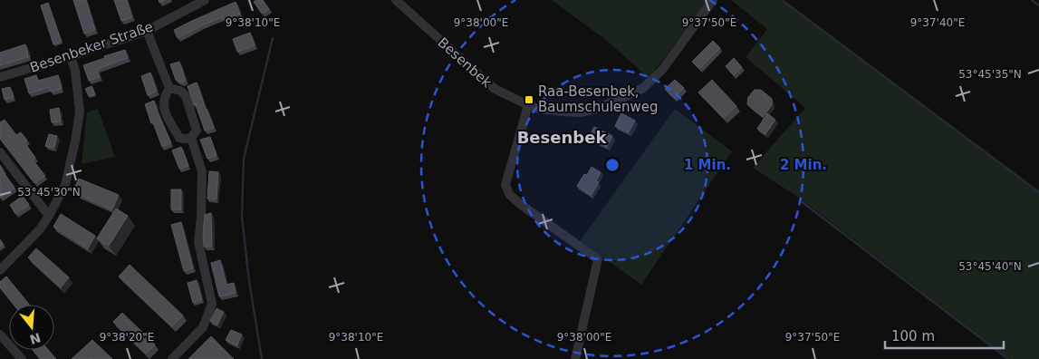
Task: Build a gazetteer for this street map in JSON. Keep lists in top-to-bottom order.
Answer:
{
  "streets": {
    "street": ["Besenbeker Straße", "Besenbek"]
  },
  "districts": ["Besenbek"],
  "places": {
    "transit": ["Raa-Besenbek, Baumschulenweg"]
  },
  "scale_bar": "100 m",
  "north": "bottom",
  "coordinates": [
    "9°38'10\"E",
    "9°38'00\"E",
    "9°37'50\"E",
    "9°37'40\"E",
    "53°45'35\"N",
    "53°45'30\"N",
    "53°45'40\"N",
    "9°38'20\"E"
  ],
  "rings": ["1 Min.", "2 Min."]
}
